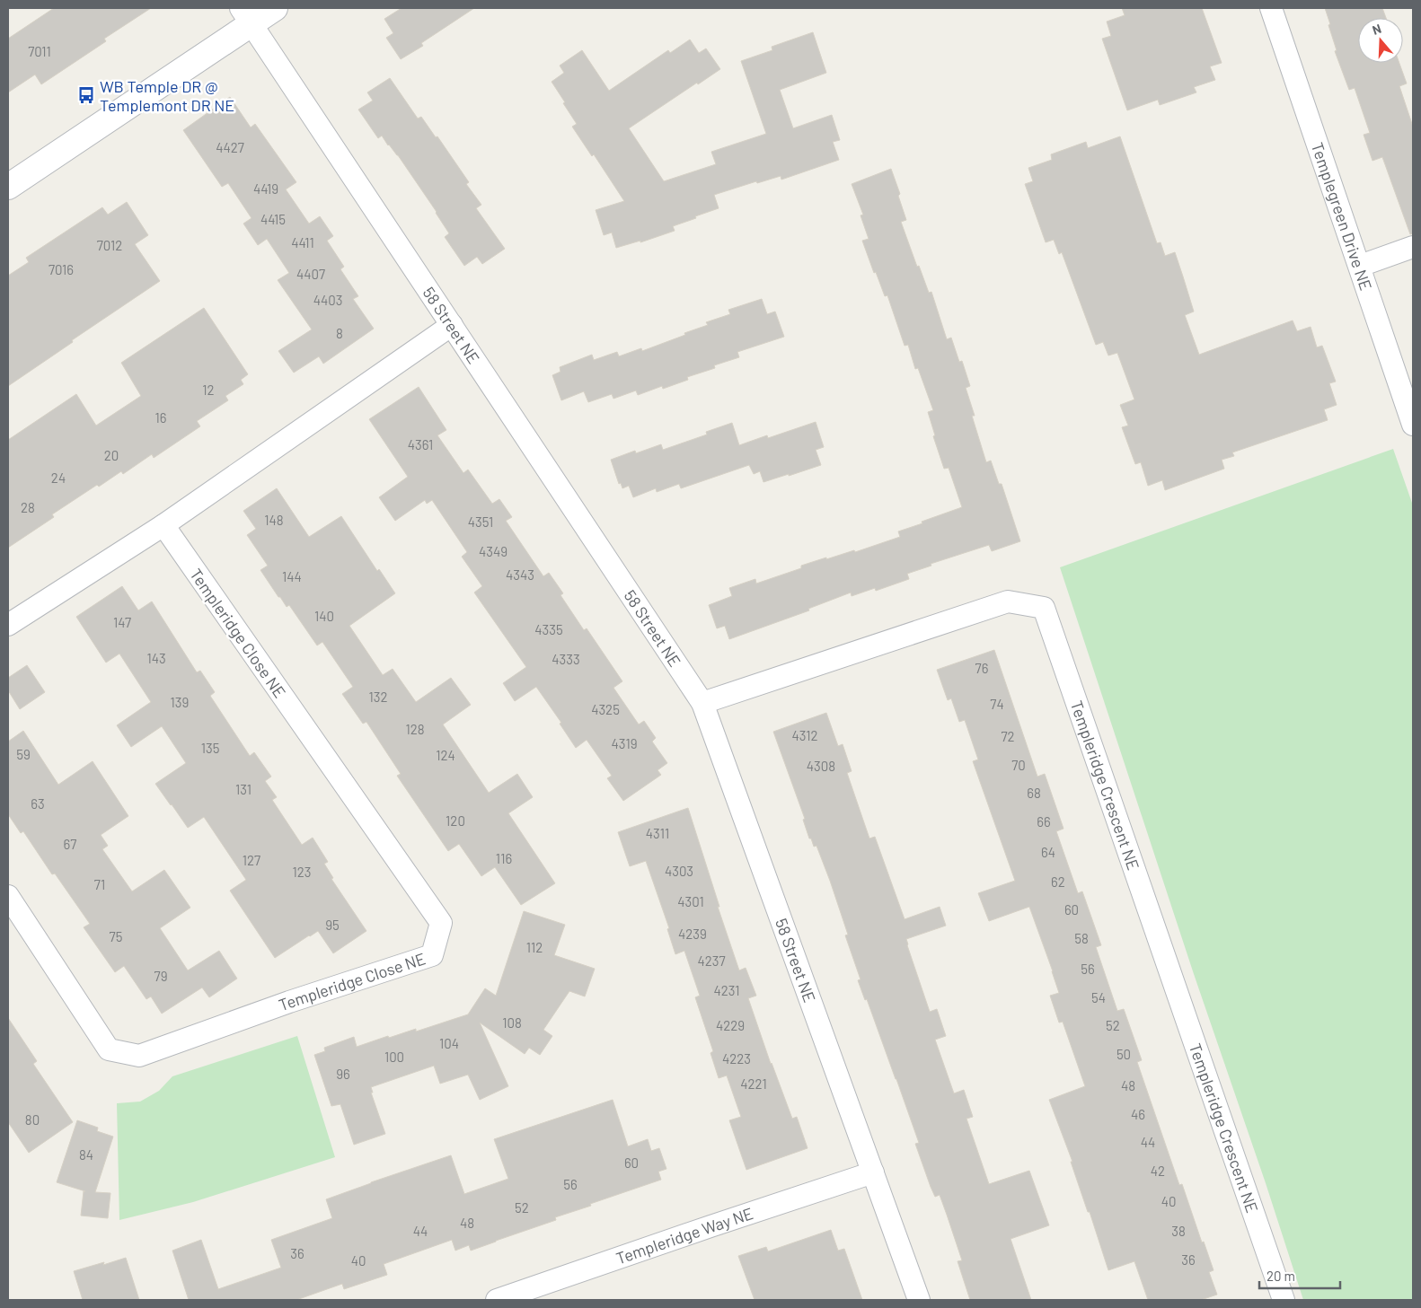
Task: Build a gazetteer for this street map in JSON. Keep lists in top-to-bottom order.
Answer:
{
  "streets": {
    "street": [
      "Templegreen Drive NE",
      "58 Street NE",
      "Templeridge Close NE",
      "Templeridge Crescent NE",
      "Templeridge Way NE"
    ]
  },
  "crossings": [
    ["58 Street NE", "Templeridge Crescent NE"],
    ["58 Street NE", "Templeridge Way NE"]
  ],
  "places": {
    "bus stop": ["WB Temple DR @ Templemont DR NE"]
  },
  "house_numbers": [
    "7011",
    "4427",
    "4419",
    "4415",
    "4411",
    "7012",
    "7016",
    "4407",
    "4403",
    "8",
    "12",
    "16",
    "4361",
    "20",
    "24",
    "28",
    "148",
    "4351",
    "4349",
    "4343",
    "144",
    "140",
    "147",
    "4335",
    "143",
    "4333",
    "76",
    "132",
    "139",
    "74",
    "4325",
    "128",
    "4312",
    "72",
    "4319",
    "135",
    "59",
    "124",
    "70",
    "4308",
    "131",
    "68",
    "63",
    "120",
    "66",
    "4311",
    "67",
    "64",
    "116",
    "127",
    "4303",
    "123",
    "62",
    "71",
    "4301",
    "60",
    "95",
    "4239",
    "75",
    "58",
    "112",
    "4237",
    "56",
    "79",
    "4231",
    "54",
    "108",
    "4229",
    "52",
    "104",
    "50",
    "100",
    "4223",
    "96",
    "4221",
    "48",
    "46",
    "80",
    "44",
    "84",
    "60",
    "42",
    "56",
    "40",
    "52",
    "48",
    "44",
    "38",
    "36",
    "36",
    "40"
  ],
  "scale_bar": "20 m",
  "north": "top"
}
